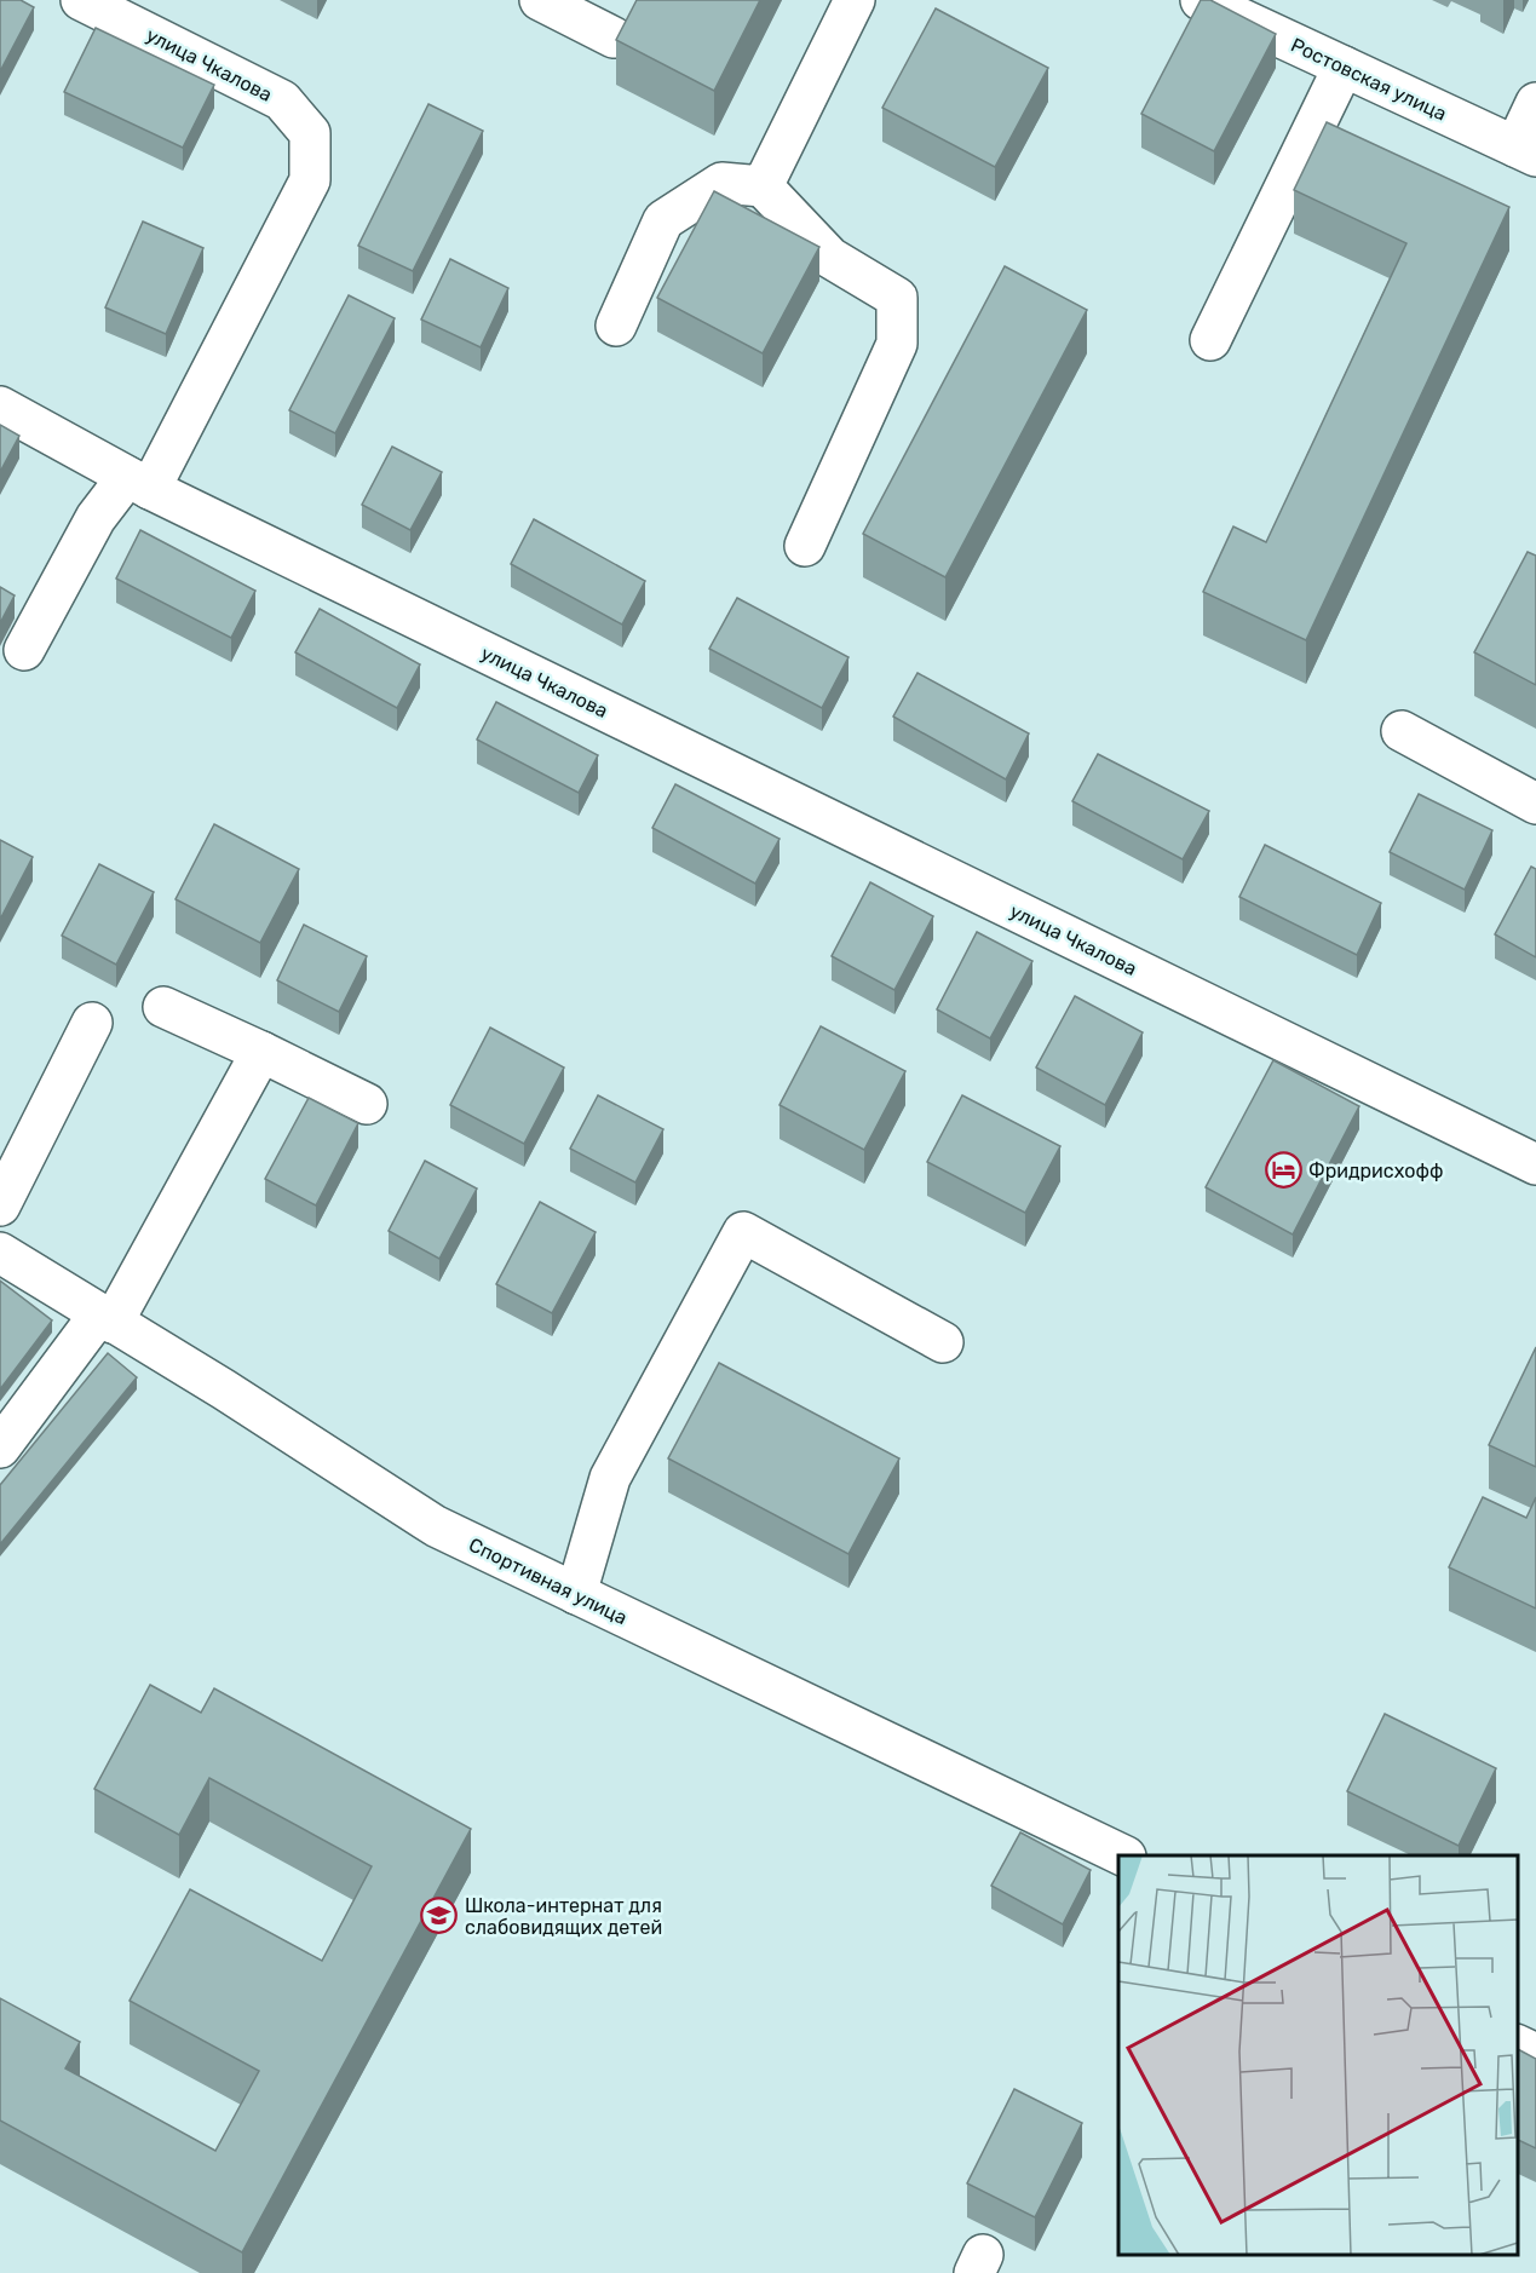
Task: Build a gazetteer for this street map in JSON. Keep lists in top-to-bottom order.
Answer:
{
  "streets": {
    "street": ["улица Чкалова", "Ростовская улица", "Спортивная улица"]
  },
  "places": {
    "hotel": ["Фридрисхофф"],
    "school or university": ["Школа-интернат для слабовидящих детей"]
  }
}
